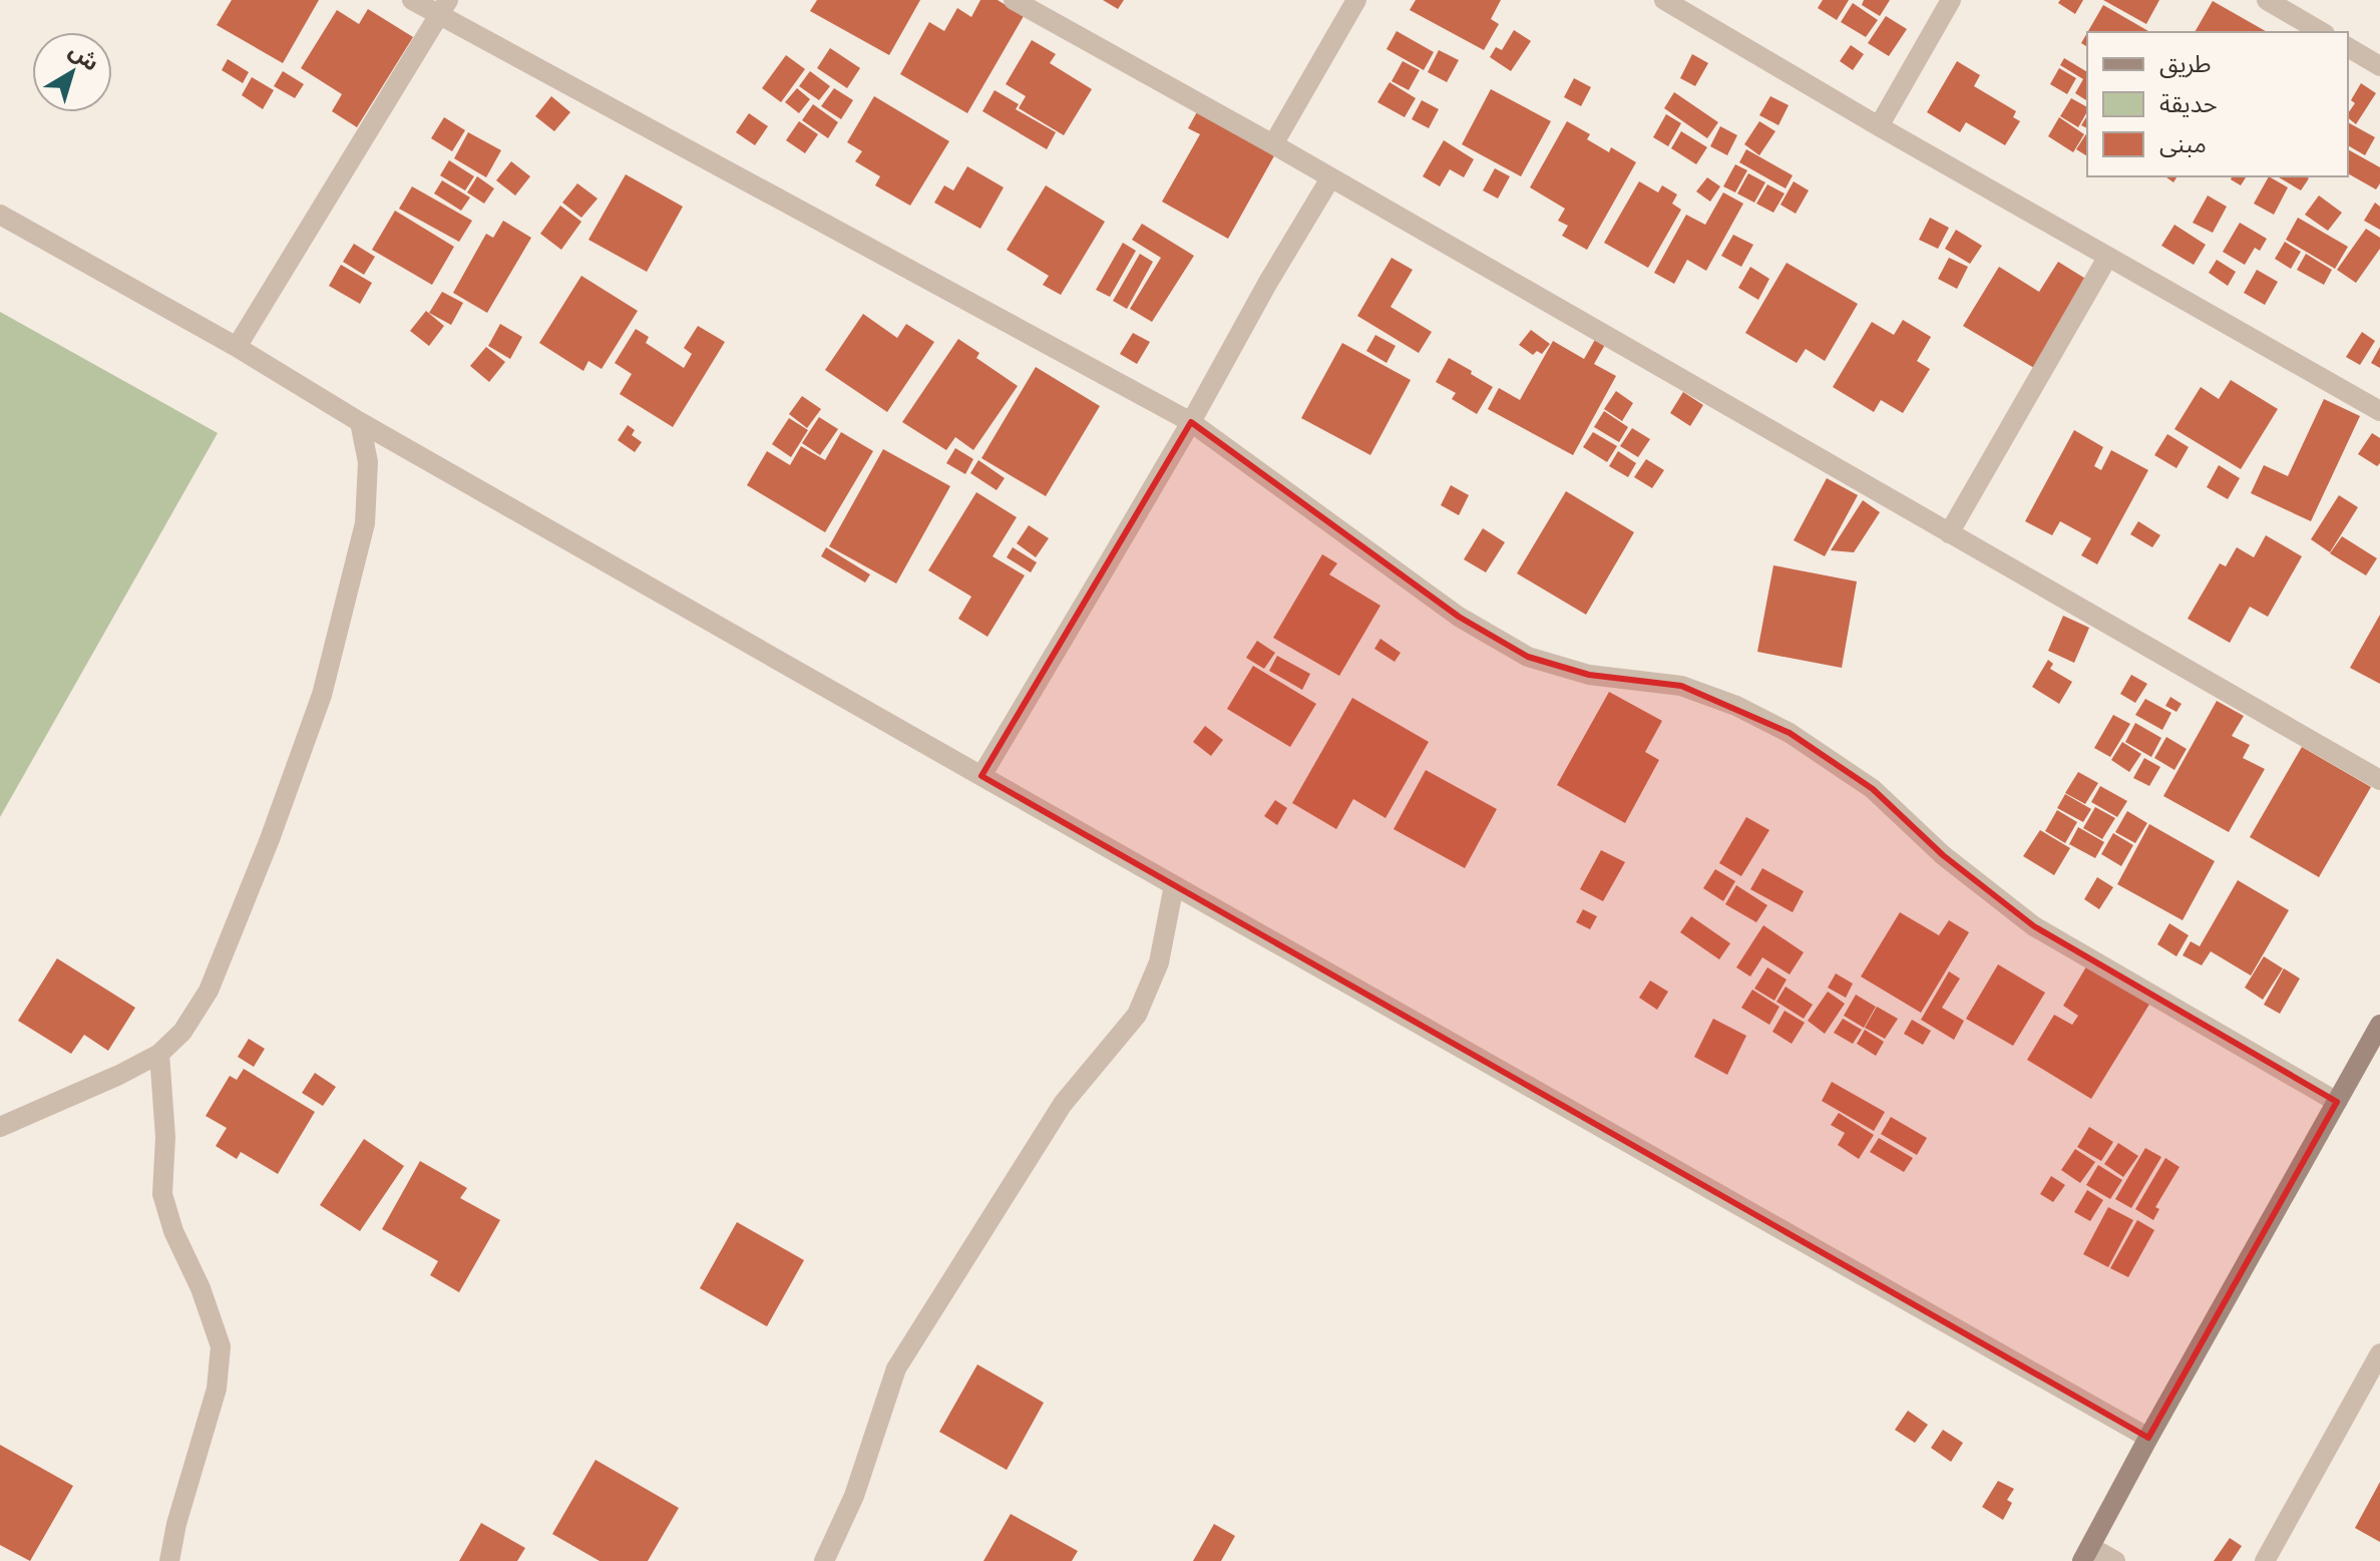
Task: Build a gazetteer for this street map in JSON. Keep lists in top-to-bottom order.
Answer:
{
  "legend": ["طريق", "حديقة", "مبنى"],
  "north": "top right"
}
